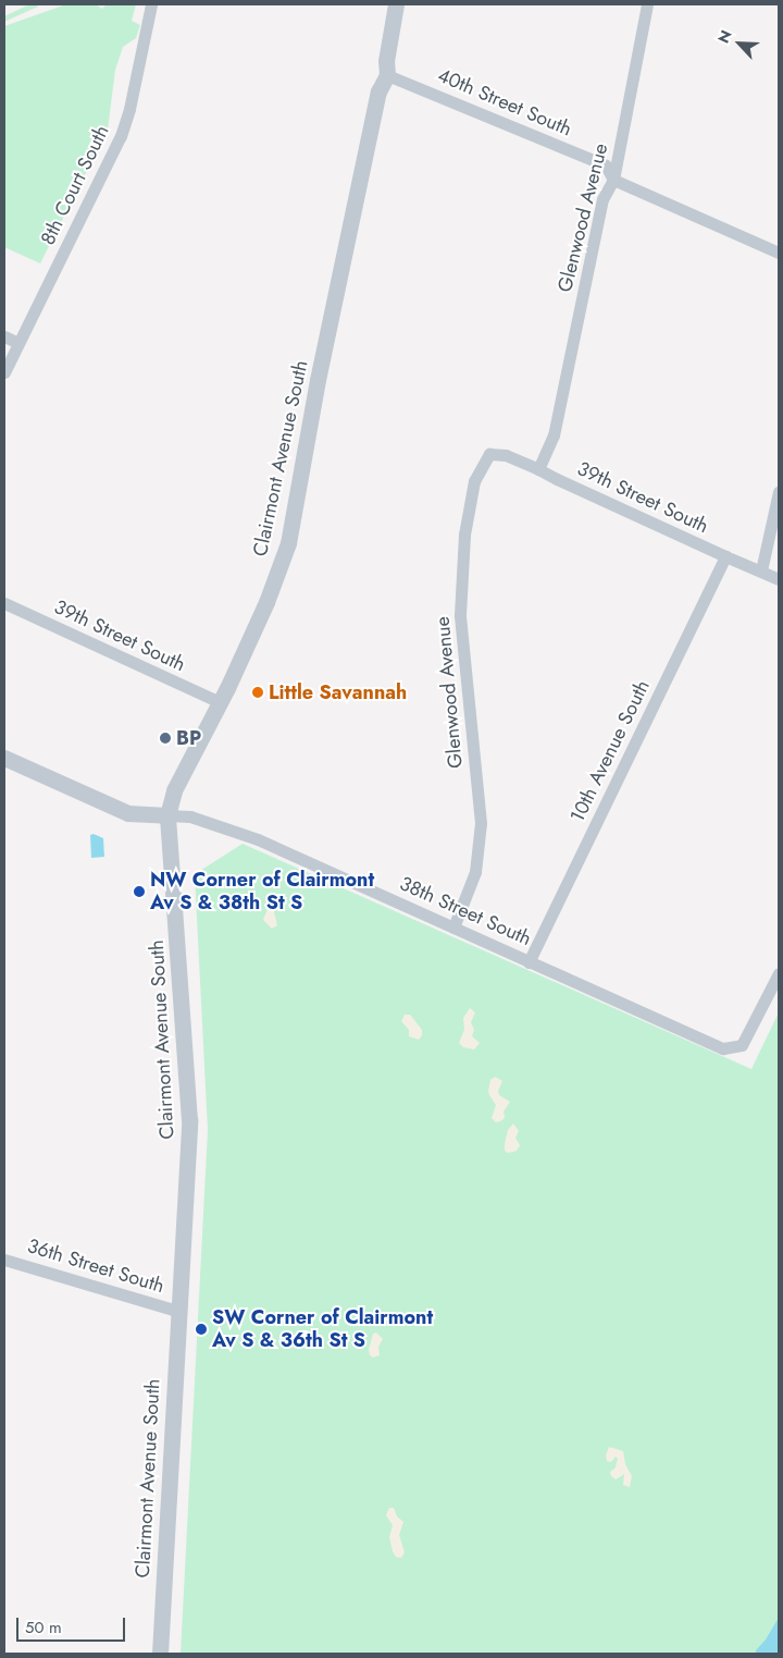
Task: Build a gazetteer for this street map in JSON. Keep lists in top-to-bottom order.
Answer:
{
  "streets": {
    "street": [
      "40th Street South",
      "8th Court South",
      "Glenwood Avenue",
      "Clairmont Avenue South",
      "39th Street South",
      "10th Avenue South",
      "38th Street South",
      "36th Street South"
    ]
  },
  "crossings": [
    ["40th Street South", "Glenwood Avenue"],
    ["40th Street South", "Clairmont Avenue South"],
    ["Glenwood Avenue", "39th Street South"],
    ["Glenwood Avenue", "38th Street South"],
    ["Clairmont Avenue South", "39th Street South"],
    ["Clairmont Avenue South", "38th Street South"],
    ["Clairmont Avenue South", "36th Street South"],
    ["39th Street South", "10th Avenue South"],
    ["10th Avenue South", "38th Street South"]
  ],
  "places": [
    "Little Savannah",
    "BP",
    "NW Corner of Clairmont Av S & 38th St S",
    "SW Corner of Clairmont Av S & 36th St S"
  ],
  "scale_bar": "50 m",
  "north": "top left"
}
